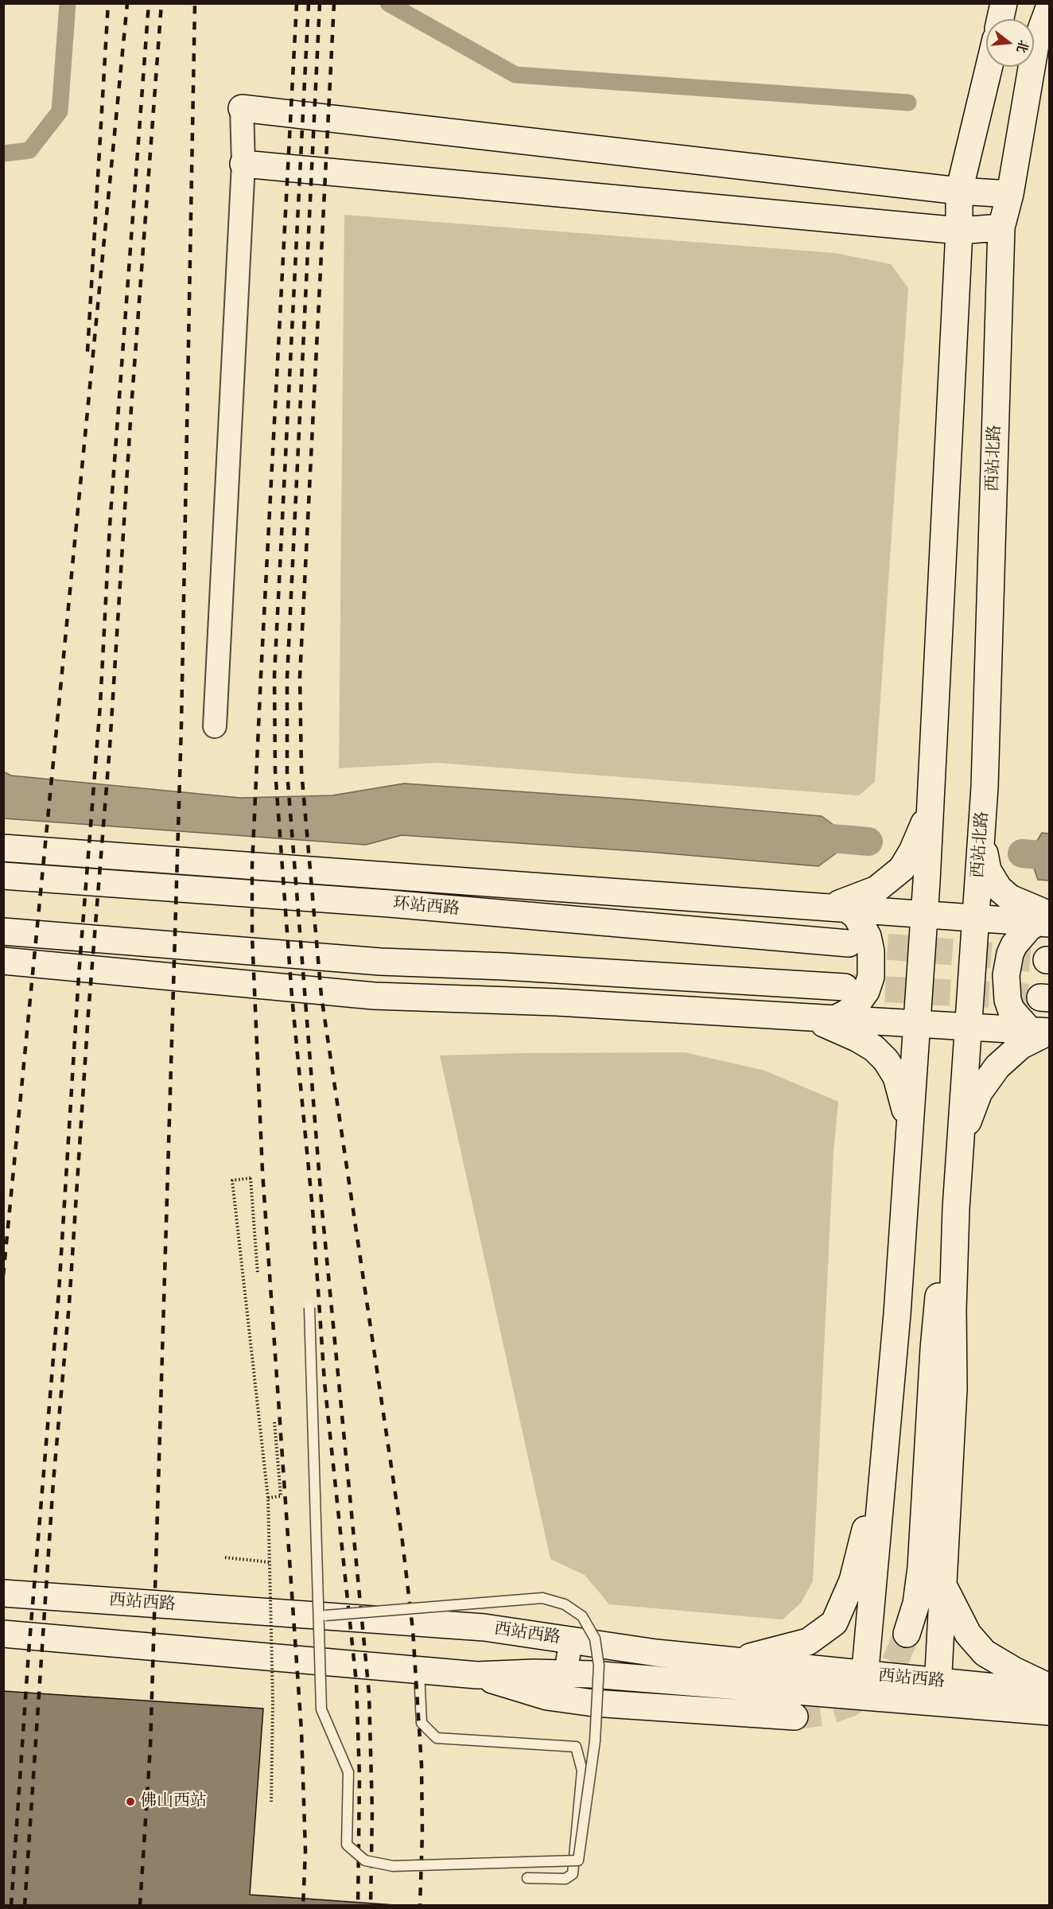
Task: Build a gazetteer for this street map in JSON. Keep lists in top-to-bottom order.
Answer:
{
  "streets": {
    "main road": ["西站北路", "环站西路", "西站西路"]
  },
  "places": ["佛山西站"],
  "north": "right"
}
